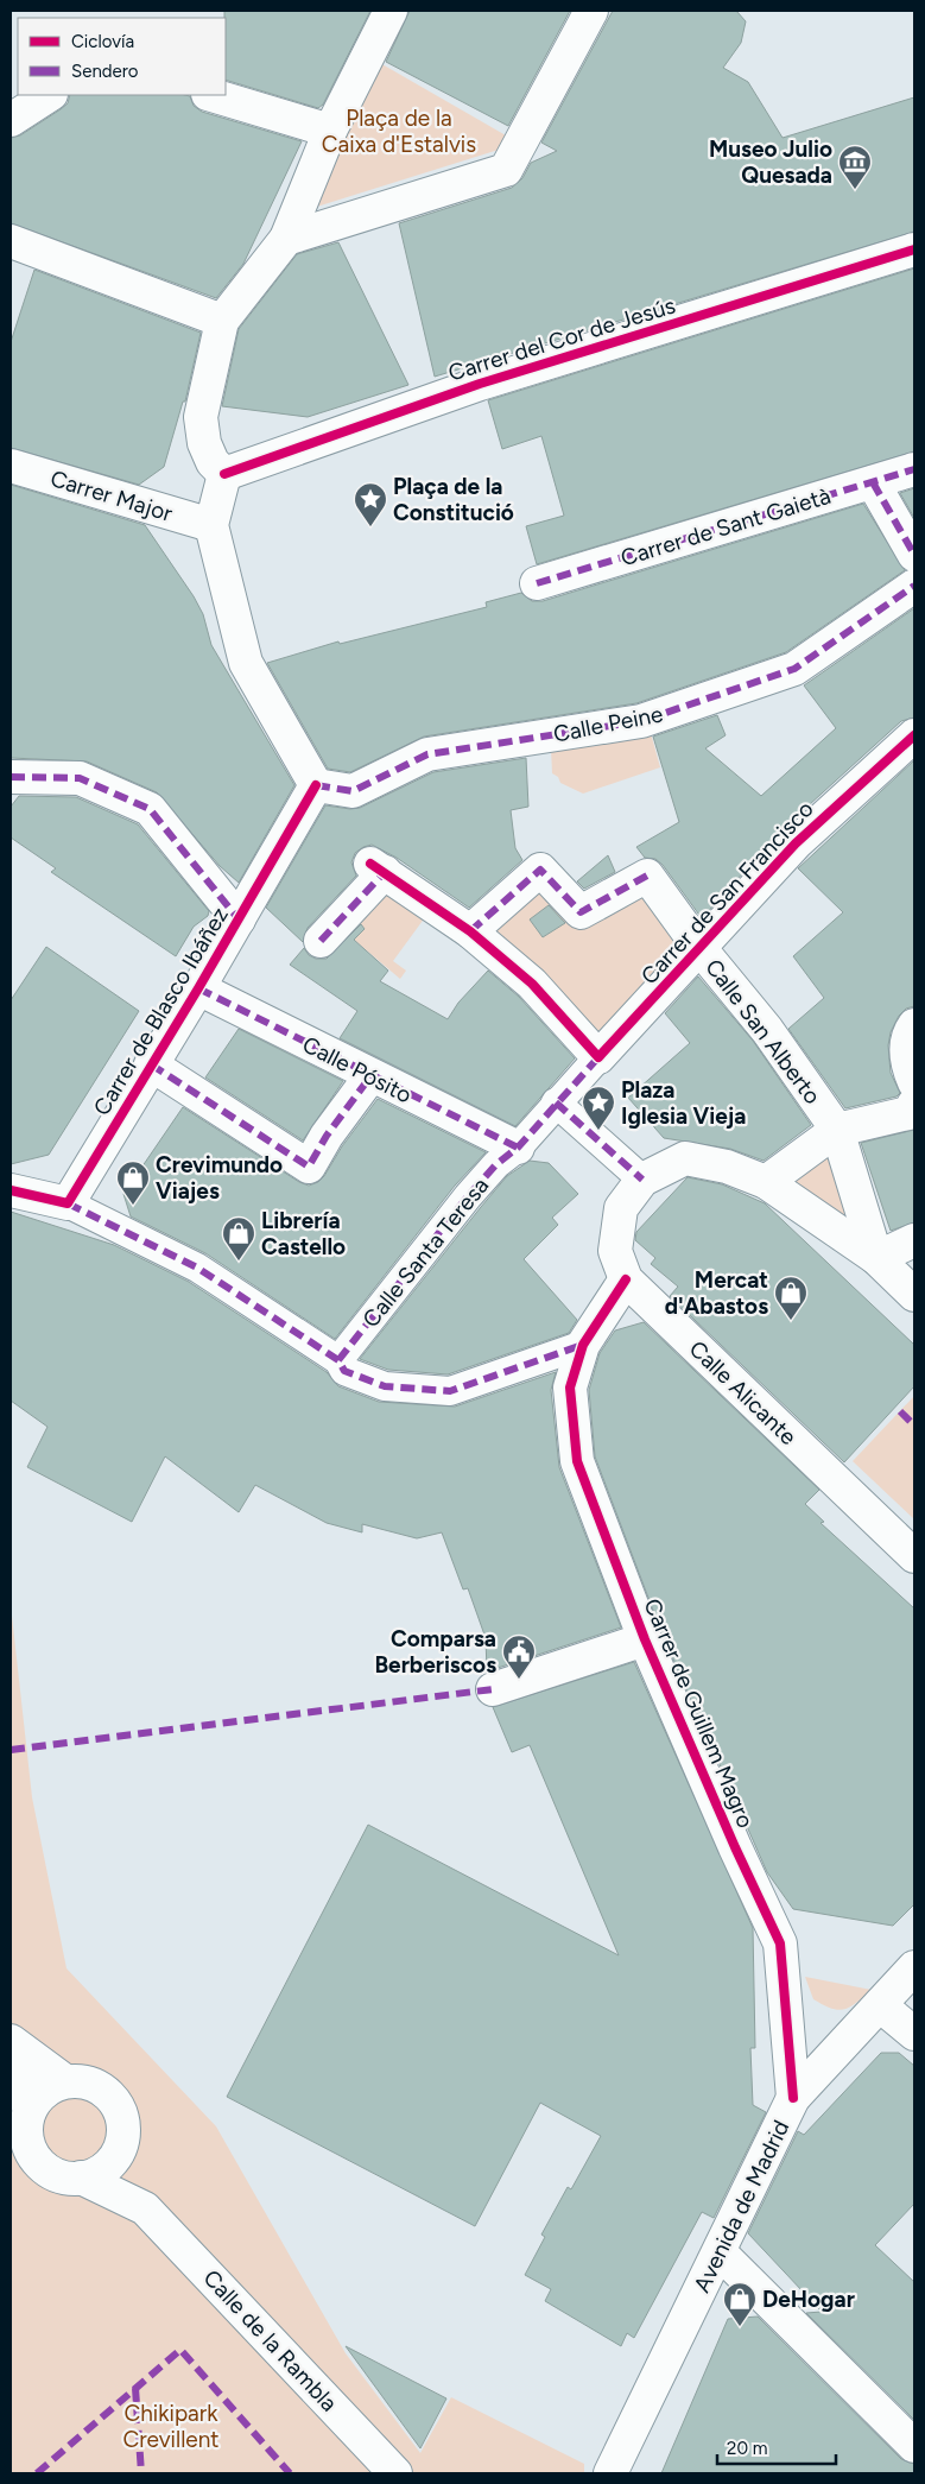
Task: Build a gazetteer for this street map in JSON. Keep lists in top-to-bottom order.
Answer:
{
  "streets": {
    "street": [
      "Carrer del Cor de Jesús",
      "Carrer Major",
      "Carrer de Sant Gaietà",
      "Calle Peine",
      "Carrer de San Francisco",
      "Carrer de Blasco Ibáñez",
      "Calle San Alberto",
      "Calle Pósito",
      "Calle Santa Teresa",
      "Calle Alicante",
      "Carrer de Guillem Magro",
      "Avenida de Madrid",
      "Calle de la Rambla"
    ]
  },
  "crossings": [
    ["Calle Peine", "Carrer de Blasco Ibáñez"],
    ["Carrer de San Francisco", "Calle San Alberto"],
    ["Carrer de San Francisco", "Calle Santa Teresa"],
    ["Carrer de Blasco Ibáñez", "Calle Pósito"],
    ["Calle Pósito", "Calle Santa Teresa"],
    ["Calle Alicante", "Carrer de Guillem Magro"],
    ["Carrer de Guillem Magro", "Avenida de Madrid"]
  ],
  "parks": ["Plaça de la Caixa d'Estalvis", "Chikipark Crevillent"],
  "places": {
    "museum": ["Museo Julio Quesada"],
    "place": ["Plaça de la Constitució", "Plaza Iglesia Vieja"],
    "shop": [
      "Crevimundo Viajes",
      "Librería Castello",
      "Mercat d'Abastos",
      "DeHogar"
    ],
    "public building": ["Comparsa Berberiscos"]
  },
  "legend": ["Ciclovía", "Sendero"],
  "scale_bar": "20 m"
}
